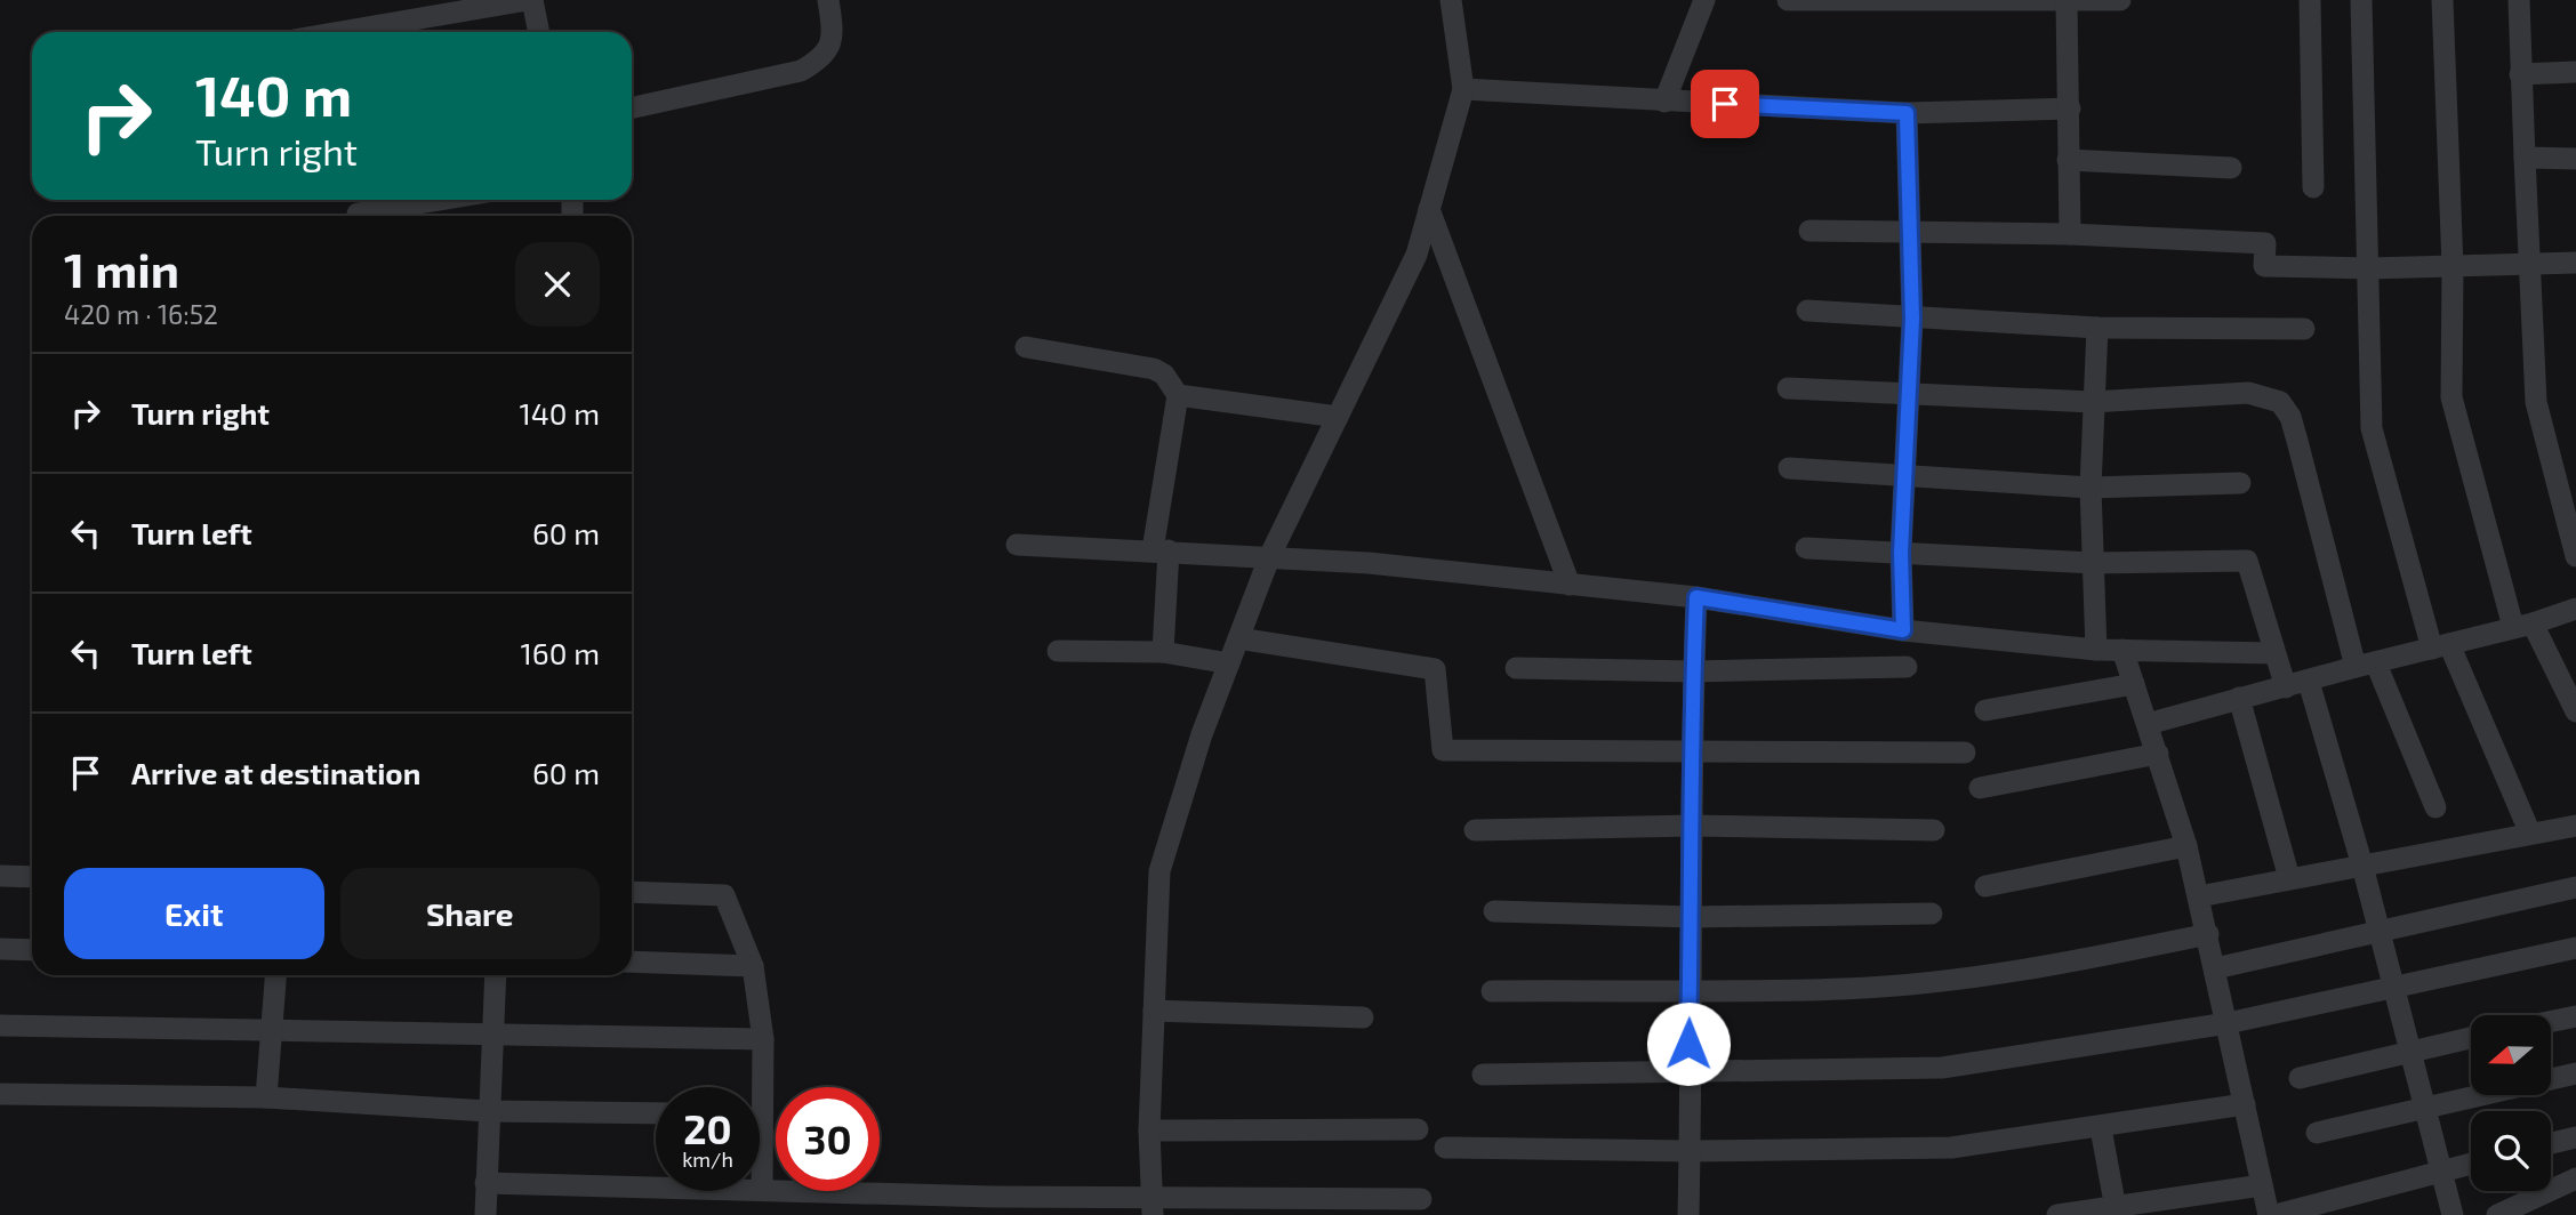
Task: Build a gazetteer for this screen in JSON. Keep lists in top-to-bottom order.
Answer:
{
  "north": "left",
  "page": {
    "turn": ["140 m", "Turn right"],
    "heading": ["1 min", "420 m · 16:52"],
    "list": [
      {
        "name": "Turn right",
        "value": "140 m"
      },
      {
        "name": "Turn left",
        "value": "60 m"
      },
      {
        "name": "Turn left",
        "value": "160 m"
      },
      {
        "name": "Arrive at destination",
        "value": "60 m"
      }
    ],
    "buttons": ["Exit", "Share"],
    "speed": "20 km/h",
    "limit": "30"
  }
}
